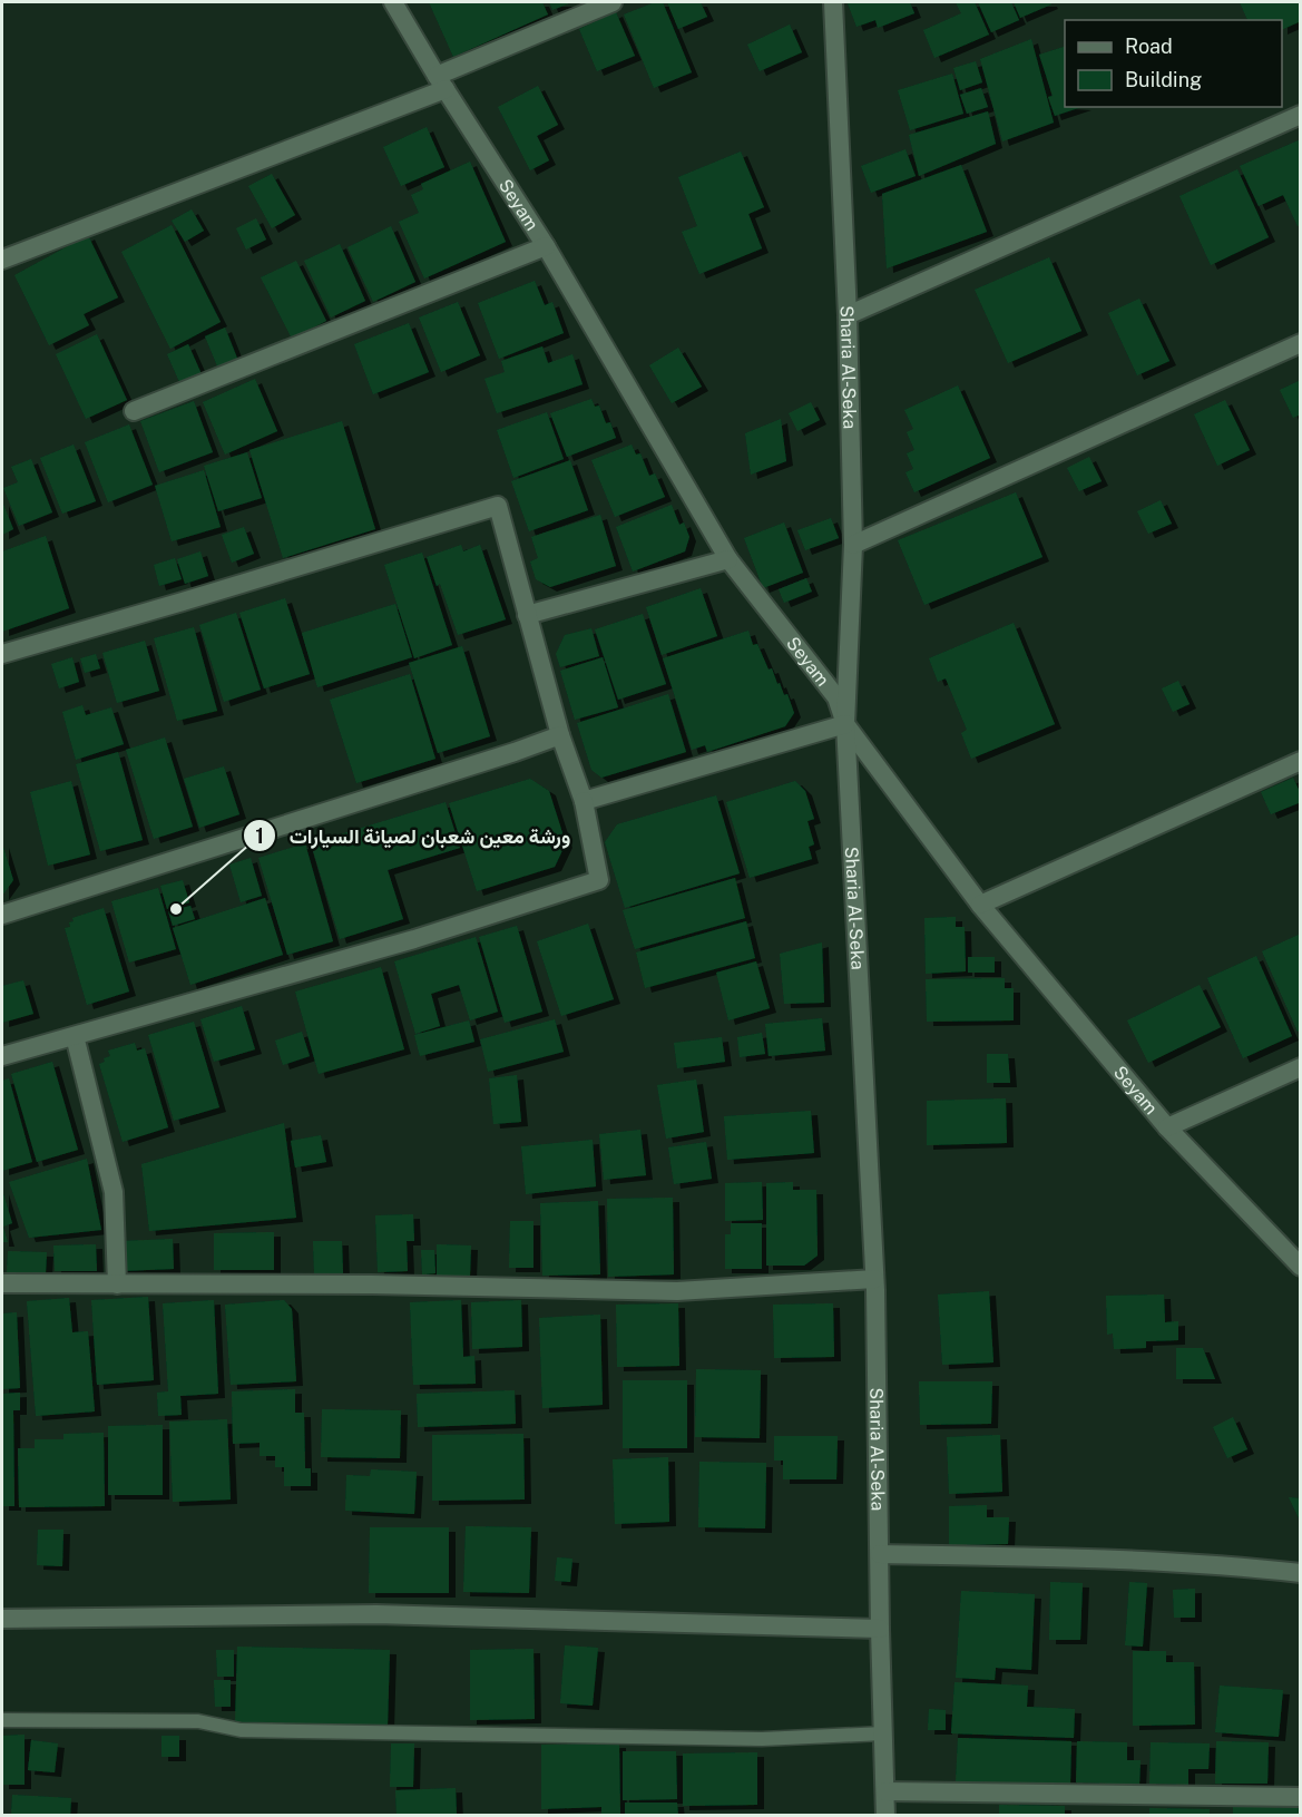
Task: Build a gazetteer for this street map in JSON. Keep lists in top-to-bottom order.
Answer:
{
  "streets": {
    "street": ["Seyam", "Sharia Al-Seka"]
  },
  "crossings": [
    ["Seyam", "Sharia Al-Seka"]
  ],
  "places": ["ورشة معين شعبان لصيانة السيارات"],
  "legend": ["Road", "Building"]
}
